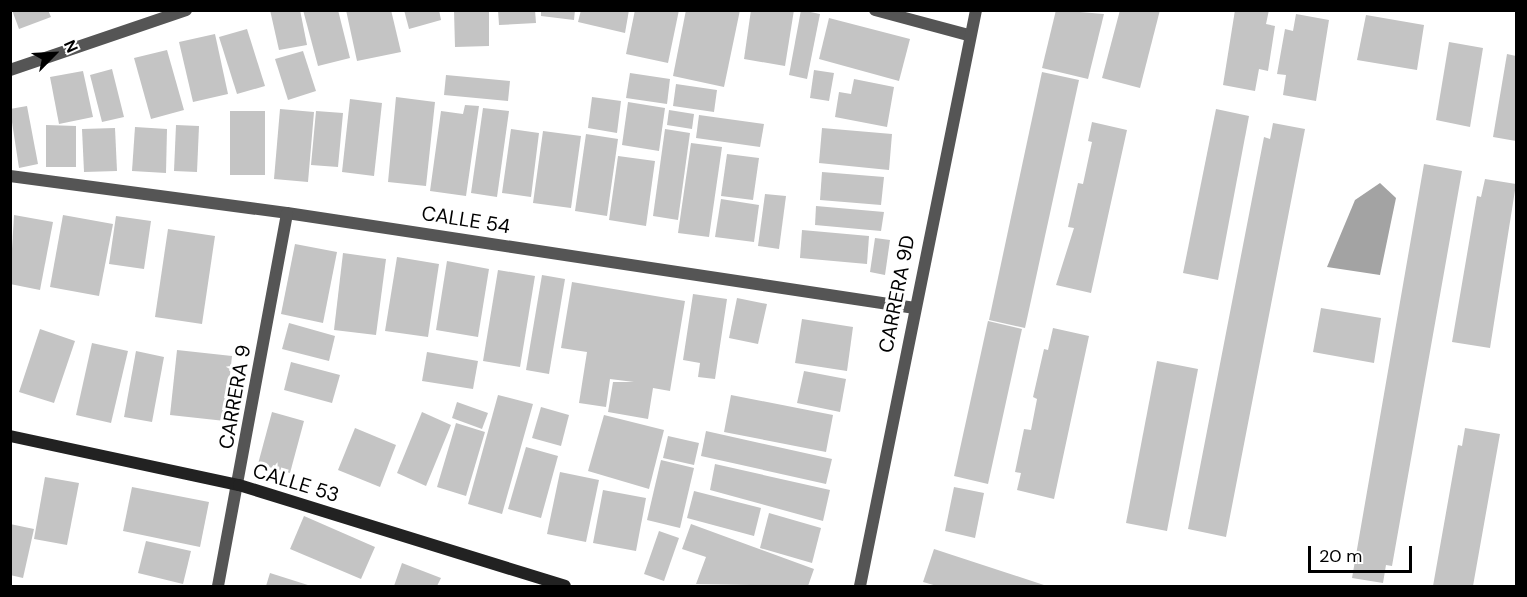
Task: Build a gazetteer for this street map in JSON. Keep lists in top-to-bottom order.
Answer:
{
  "streets": {
    "street": [
      "CALLE 54",
      "CARRERA 9D",
      "CARRERA 9",
      "CALLE 53"
    ]
  },
  "crossings": [
    ["CALLE 54", "CARRERA 9D"],
    ["CALLE 54", "CARRERA 9"],
    ["CARRERA 9", "CALLE 53"]
  ],
  "scale_bar": "20 m",
  "north": "top right"
}
